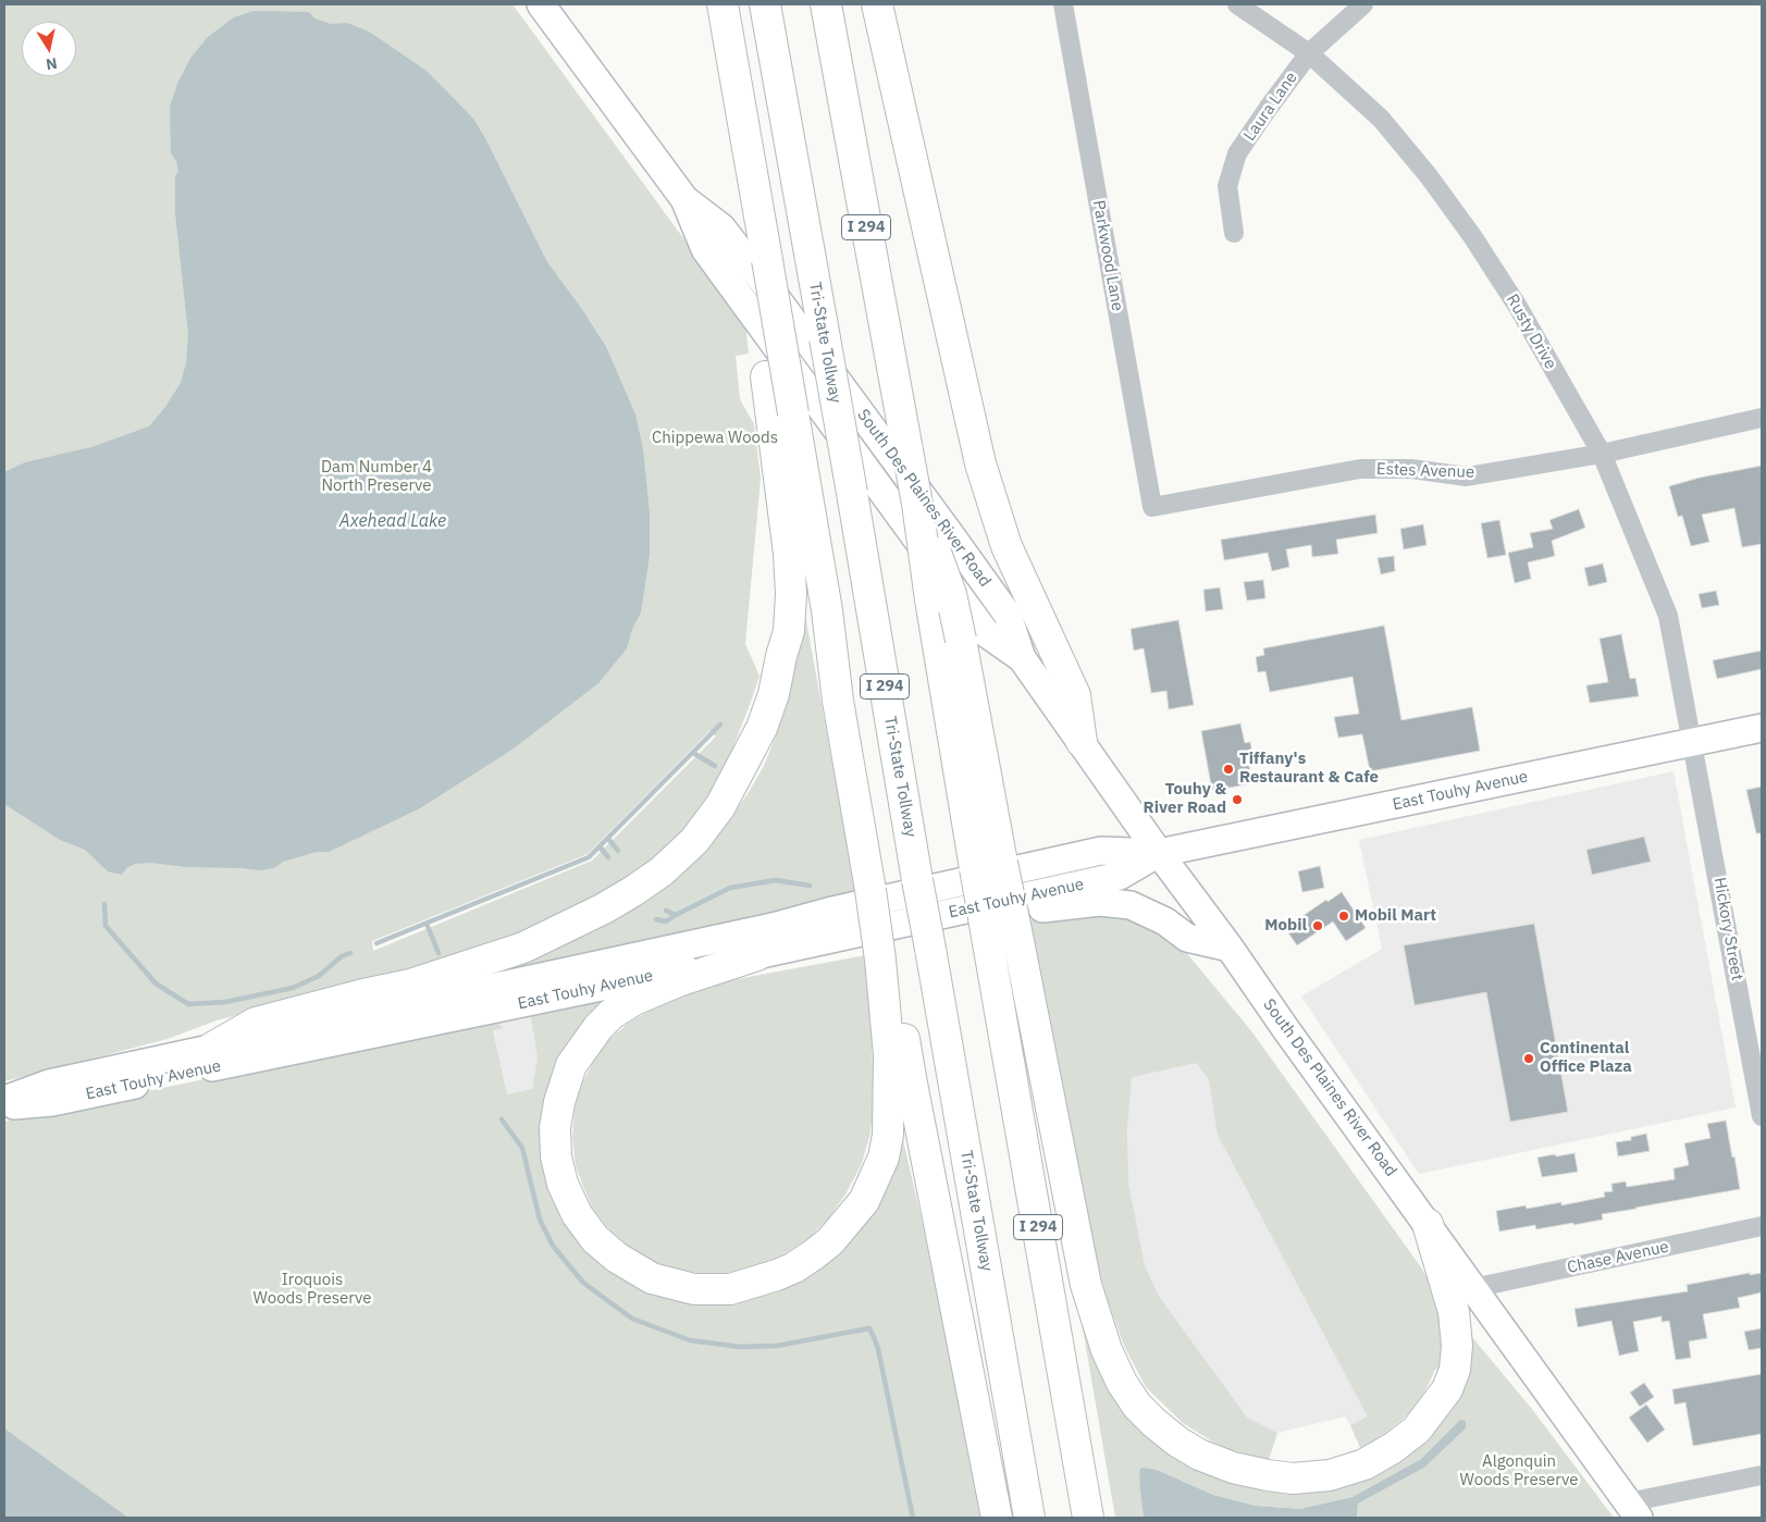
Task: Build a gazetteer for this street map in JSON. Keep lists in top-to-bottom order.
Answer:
{
  "streets": {
    "highway": ["I 294", "Tri-State Tollway"],
    "main road": ["South Des Plaines River Road", "East Touhy Avenue"],
    "street": [
      "Laura Lane",
      "Parkwood Lane",
      "Rusty Drive",
      "Estes Avenue",
      "Hickory Street",
      "Chase Avenue"
    ]
  },
  "crossings": [
    ["Laura Lane", "Rusty Drive"],
    ["Parkwood Lane", "Estes Avenue"],
    ["Rusty Drive", "Estes Avenue"],
    ["Rusty Drive", "East Touhy Avenue"],
    ["Rusty Drive", "Hickory Street"],
    ["South Des Plaines River Road", "East Touhy Avenue"],
    ["South Des Plaines River Road", "Chase Avenue"],
    ["East Touhy Avenue", "Hickory Street"]
  ],
  "water": ["Axehead Lake"],
  "parks": [
    "Chippewa Woods",
    "Dam Number 4 North Preserve",
    "Iroquois Woods Preserve",
    "Algonquin Woods Preserve"
  ],
  "places": [
    "Tiffany's Restaurant & Cafe",
    "Touhy & River Road",
    "Mobil Mart",
    "Mobil",
    "Continental Office Plaza"
  ],
  "north": "bottom"
}
